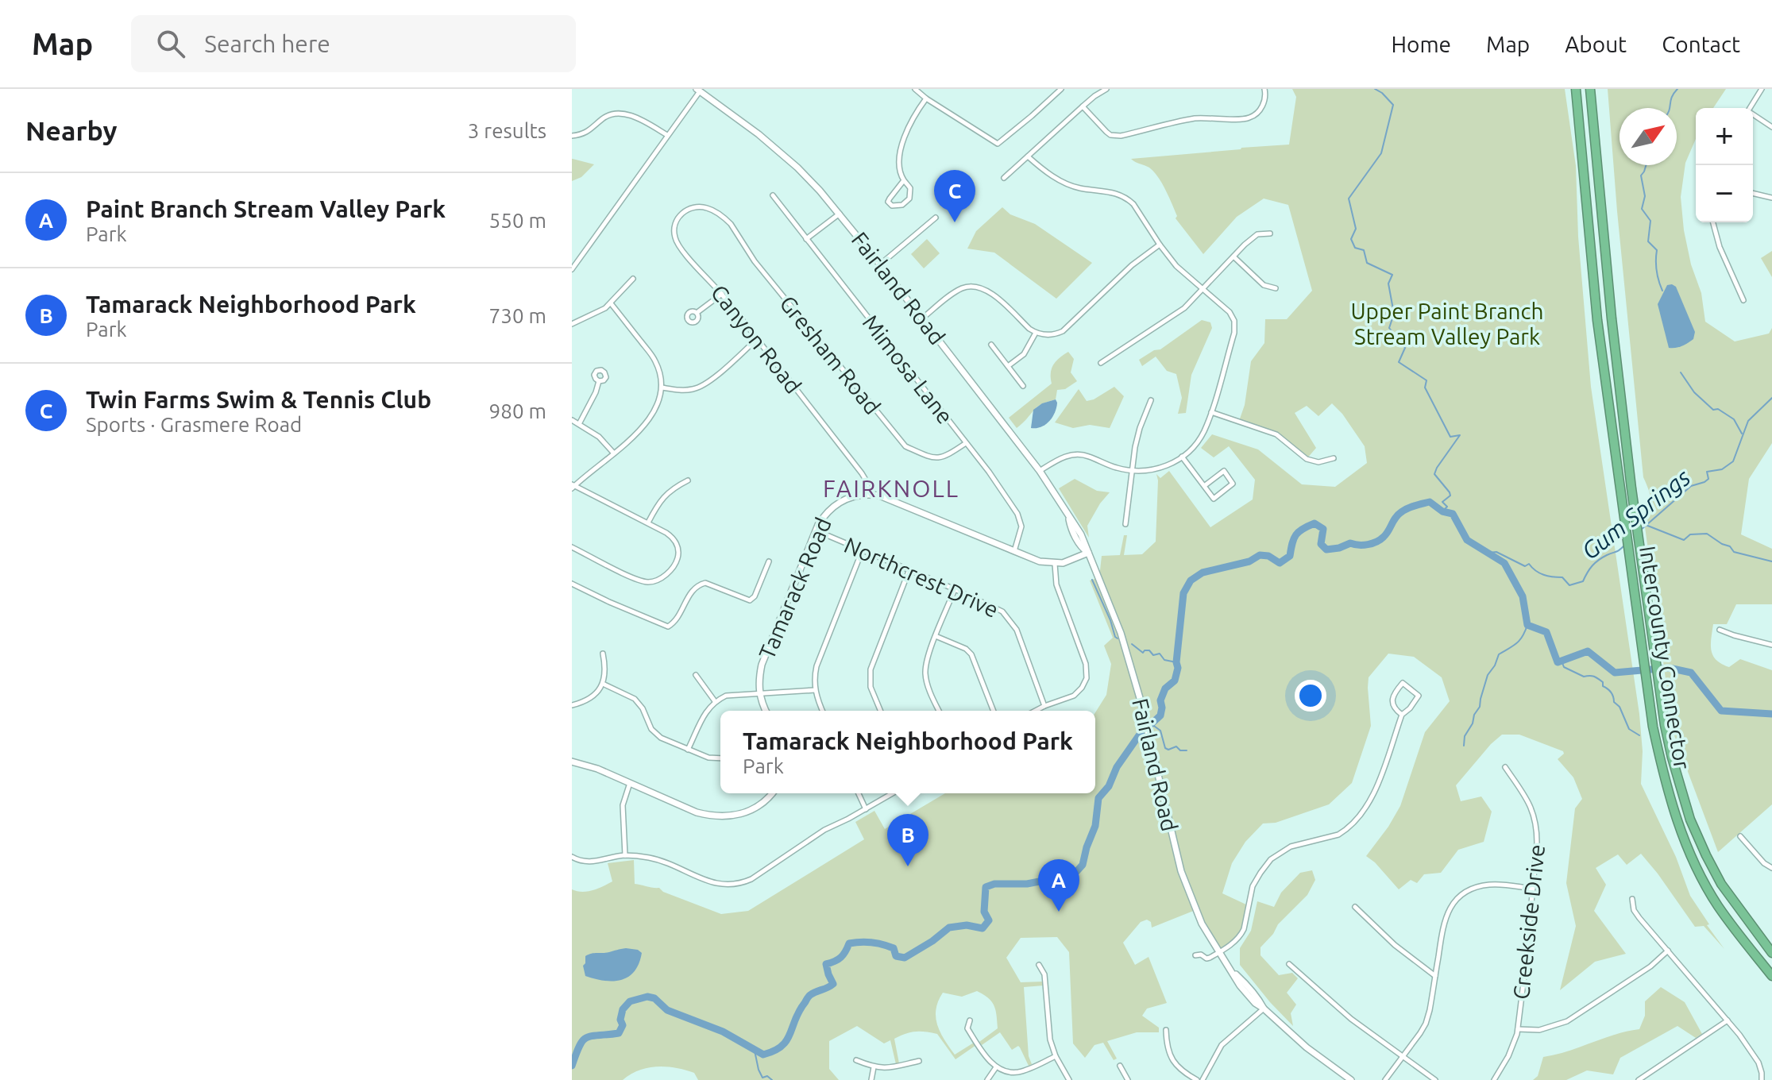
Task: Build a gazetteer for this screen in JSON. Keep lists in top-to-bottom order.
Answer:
{
  "streets": {
    "highway": ["Intercounty Connector"],
    "main road": ["Fairland Road", "Tamarack Road"],
    "street": [
      "Canyon Road",
      "Gresham Road",
      "Mimosa Lane",
      "Northcrest Drive",
      "Creekside Drive"
    ]
  },
  "crossings": [
    ["Canyon Road", "Gresham Road"],
    ["Canyon Road", "Tamarack Road"],
    ["Gresham Road", "Mimosa Lane"],
    ["Northcrest Drive", "Tamarack Road"]
  ],
  "districts": ["FAIRKNOLL"],
  "water": ["Gum Springs"],
  "parks": ["Upper Paint Branch Stream Valley Park"],
  "north": "top right",
  "page": {
    "header": "Map",
    "search": "Search here",
    "nav": [
      "Home",
      "Map",
      "About",
      "Contact"
    ],
    "heading": ["Nearby", "3 results"],
    "map_buttons": ["+", "−"],
    "pins": ["C", "B", "A"],
    "list": [
      {
        "mark": "A",
        "name": "Paint Branch Stream Valley Park",
        "note": "Park",
        "value": "550 m"
      },
      {
        "mark": "B",
        "name": "Tamarack Neighborhood Park",
        "note": "Park",
        "value": "730 m"
      },
      {
        "mark": "C",
        "name": "Twin Farms Swim & Tennis Club",
        "note": "Sports · Grasmere Road",
        "value": "980 m"
      }
    ],
    "popup": ["Tamarack Neighborhood Park", "Park"]
  }
}
